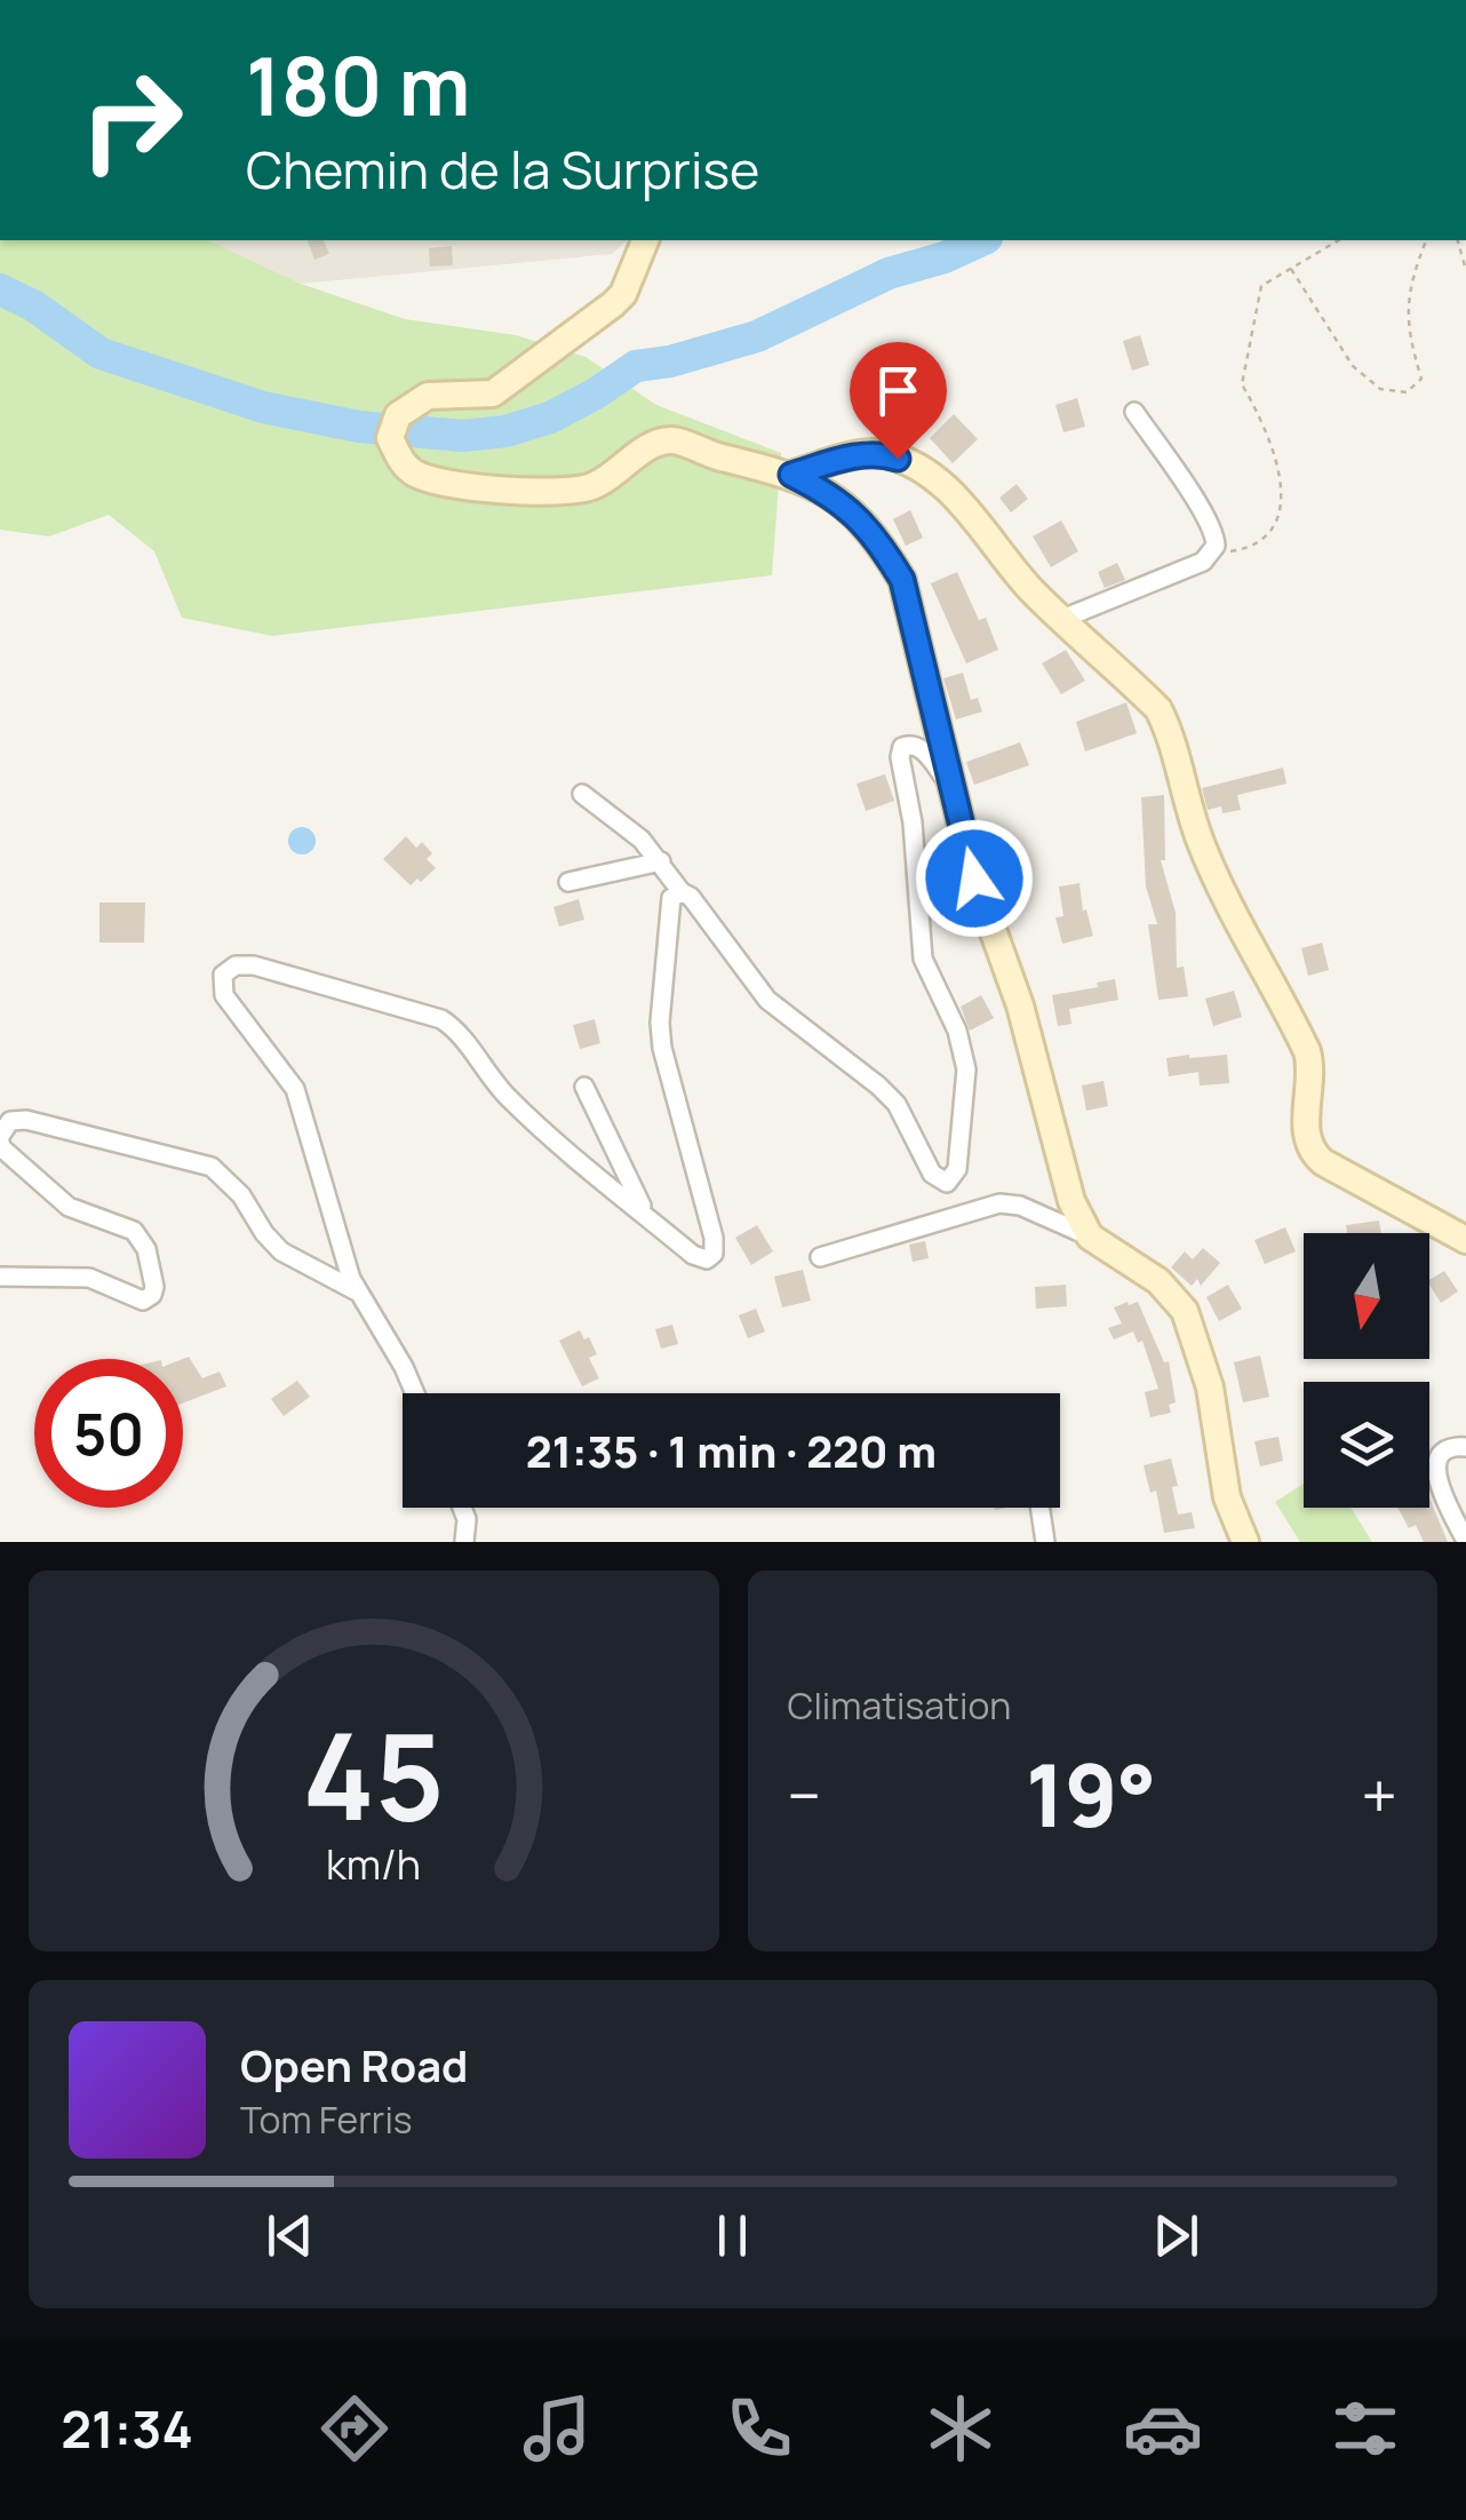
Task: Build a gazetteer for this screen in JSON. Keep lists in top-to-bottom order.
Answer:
{
  "north": "bottom",
  "page": {
    "turn": ["180 m", "Chemin de la Surprise"],
    "limit": "50",
    "trip": "21:35 · 1 min · 220 m",
    "tile": "Climatisation",
    "heat": ["−", "19°", "+"],
    "song": ["Open Road", "Tom Ferris"],
    "tabs": "21:34",
    "gauge": ["45", "km/h"]
  }
}
